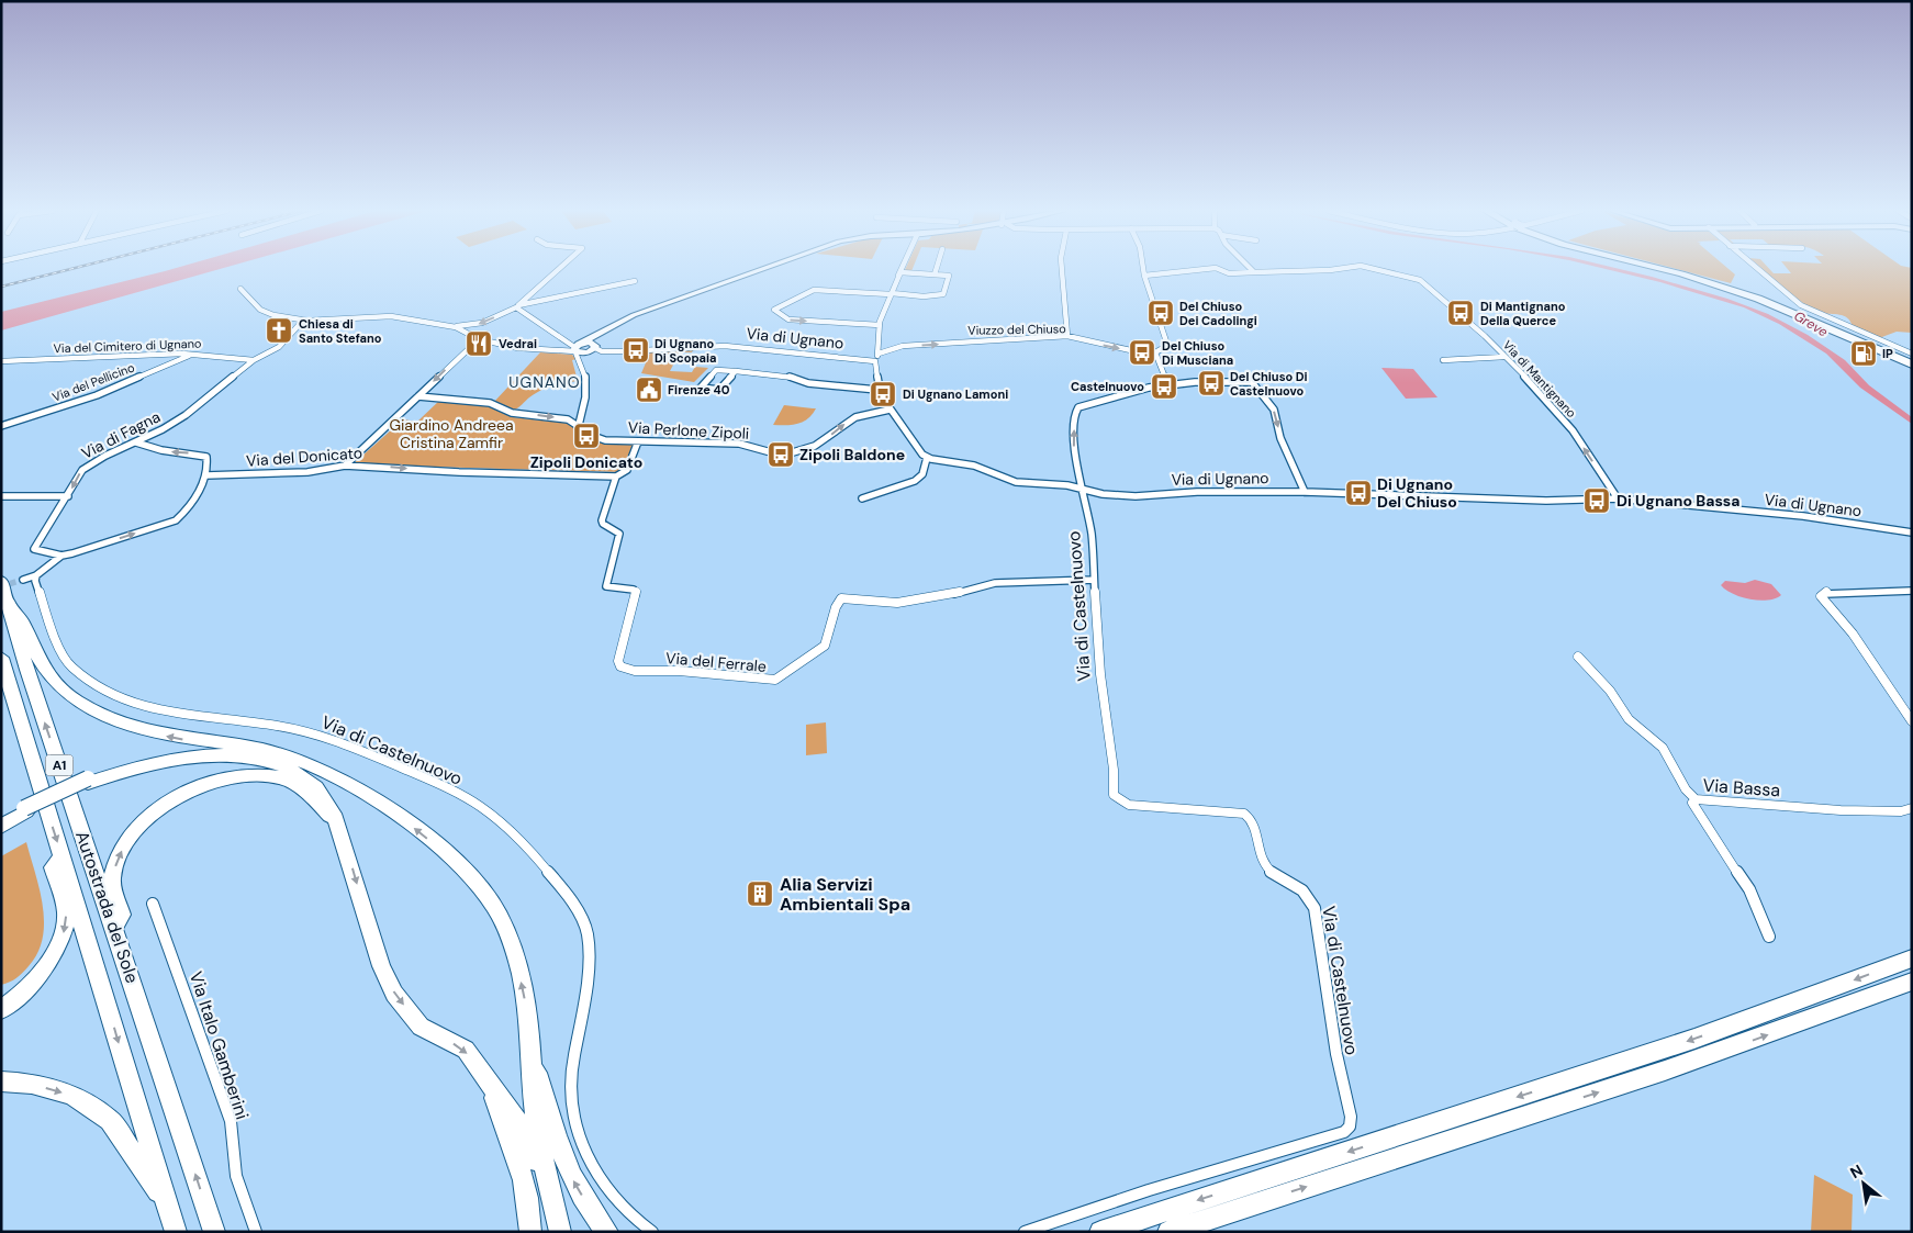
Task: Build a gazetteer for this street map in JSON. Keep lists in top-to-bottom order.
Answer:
{
  "streets": {
    "highway": ["A1", "Autostrada del Sole"],
    "street": [
      "Viuzzo del Chiuso",
      "Via di Ugnano",
      "Via del Cimitero di Ugnano",
      "Via di Mantignano",
      "Via del Pellicino",
      "Via Perlone Zipoli",
      "Via di Fagna",
      "Via del Donicato",
      "Via di Castelnuovo",
      "Via del Ferrale",
      "Via Bassa",
      "Via Italo Gamberini"
    ]
  },
  "crossings": [
    ["Via di Ugnano", "Via di Mantignano"],
    ["Via di Ugnano", "Via di Castelnuovo"],
    ["Via del Cimitero di Ugnano", "Via del Pellicino"],
    ["Via del Cimitero di Ugnano", "Via di Fagna"],
    ["Via del Donicato", "Via del Ferrale"],
    ["Via di Castelnuovo", "Via del Ferrale"]
  ],
  "one_way": ["Viuzzo del Chiuso", "Via del Donicato"],
  "districts": ["UGNANO"],
  "water": ["Greve"],
  "parks": ["Giardino Andreea Cristina Zamfir"],
  "places": {
    "bus stop": [
      "Del Chiuso Dei Cadolingi",
      "Di Mantignano Della Querce",
      "Di Ugnano Di Scopaia",
      "Del Chiuso Di Musciana",
      "Del Chiuso Di Castelnuovo",
      "Castelnuovo",
      "Di Ugnano Lamoni",
      "Zipoli Donicato",
      "Zipoli Baldone",
      "Di Ugnano Del Chiuso",
      "Di Ugnano Bassa"
    ],
    "church": ["Chiesa di Santo Stefano"],
    "restaurant": ["Vedrai"],
    "fuel station": ["IP"],
    "public building": ["Firenze 40"],
    "building": ["Alia Servizi Ambientali Spa"]
  },
  "north": "top left"
}
